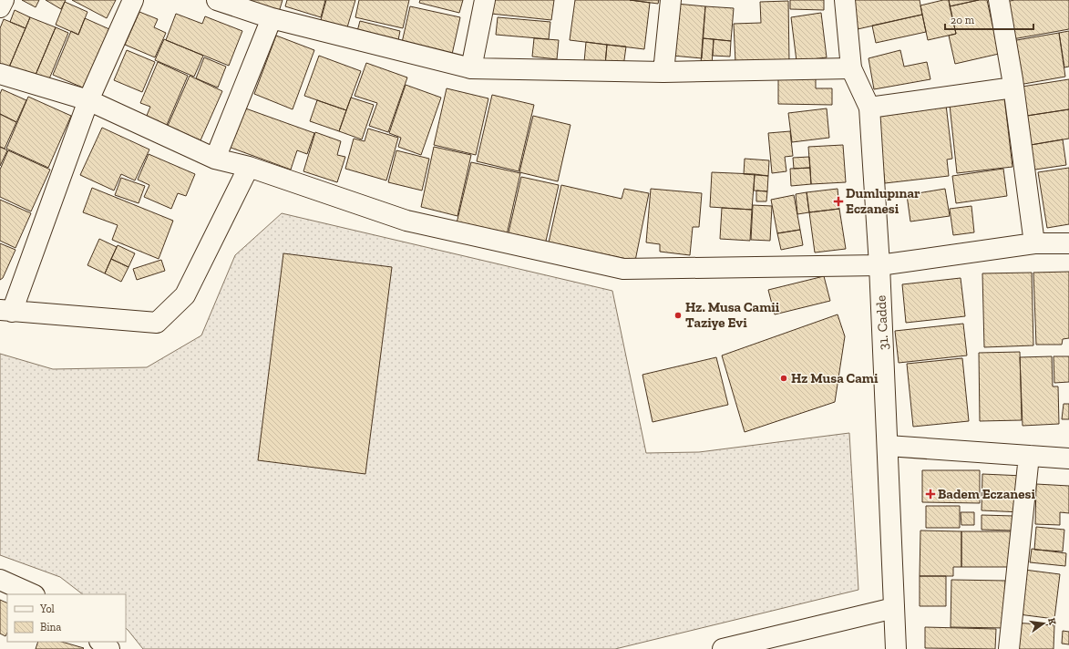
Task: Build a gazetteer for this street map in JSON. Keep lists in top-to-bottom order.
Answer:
{
  "streets": {
    "street": ["31. Cadde"]
  },
  "places": {
    "health": ["Dumlupınar Eczanesi", "Badem Eczanesi"],
    "other": ["Hz. Musa Camii Taziye Evi", "Hz Musa Cami"]
  },
  "legend": ["Yol", "Bina"],
  "scale_bar": "20 m",
  "north": "right"
}
